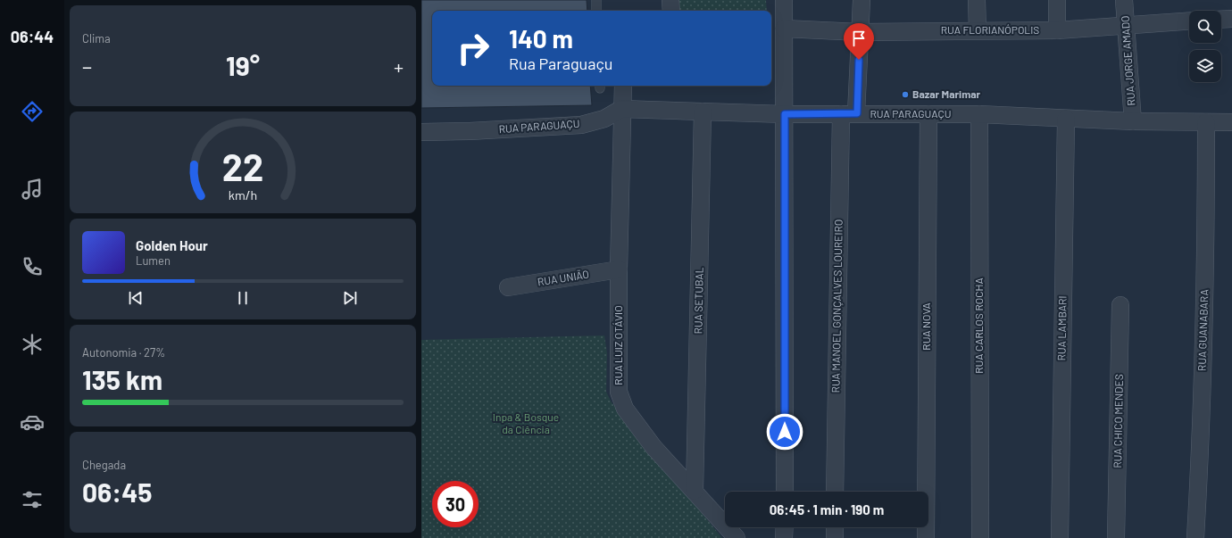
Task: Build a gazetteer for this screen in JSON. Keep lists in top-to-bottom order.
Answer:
{
  "streets": {
    "street": [
      "RUA FLORIANÓPOLIS",
      "RUA JORGE AMADO",
      "RUA PARAGUAÇU",
      "RUA UNIÃO",
      "RUA SETUBAL",
      "RUA MANOEL GONÇALVES LOUREIRO",
      "RUA CARLOS ROCHA",
      "RUA NOVA",
      "RUA LAMBARI",
      "RUA GUANABARA",
      "RUA LUIZ OTÁVIO",
      "RUA CHICO MENDES"
    ]
  },
  "crossings": [
    ["RUA FLORIANÓPOLIS", "RUA JORGE AMADO"],
    ["RUA FLORIANÓPOLIS", "RUA MANOEL GONÇALVES LOUREIRO"],
    ["RUA JORGE AMADO", "RUA PARAGUAÇU"],
    ["RUA PARAGUAÇU", "RUA SETUBAL"],
    ["RUA PARAGUAÇU", "RUA MANOEL GONÇALVES LOUREIRO"],
    ["RUA PARAGUAÇU", "RUA CARLOS ROCHA"],
    ["RUA PARAGUAÇU", "RUA NOVA"],
    ["RUA PARAGUAÇU", "RUA LAMBARI"],
    ["RUA PARAGUAÇU", "RUA GUANABARA"],
    ["RUA PARAGUAÇU", "RUA LUIZ OTÁVIO"],
    ["RUA UNIÃO", "RUA LUIZ OTÁVIO"],
    ["RUA SETUBAL", "RUA LUIZ OTÁVIO"]
  ],
  "parks": ["Inpa & Bosque da Ciência"],
  "places": ["Bazar Marimar"],
  "page": {
    "tabs": "06:44",
    "tile": [
      "Clima",
      ["Autonomia · 27%", "135 km"],
      ["Chegada", "06:45"]
    ],
    "turn": ["140 m", "Rua Paraguaçu"],
    "heat": ["−", "19°", "+"],
    "song": ["Golden Hour", "Lumen"],
    "limit": "30",
    "trip": "06:45 · 1 min · 190 m",
    "gauge": ["22", "km/h"]
  }
}
